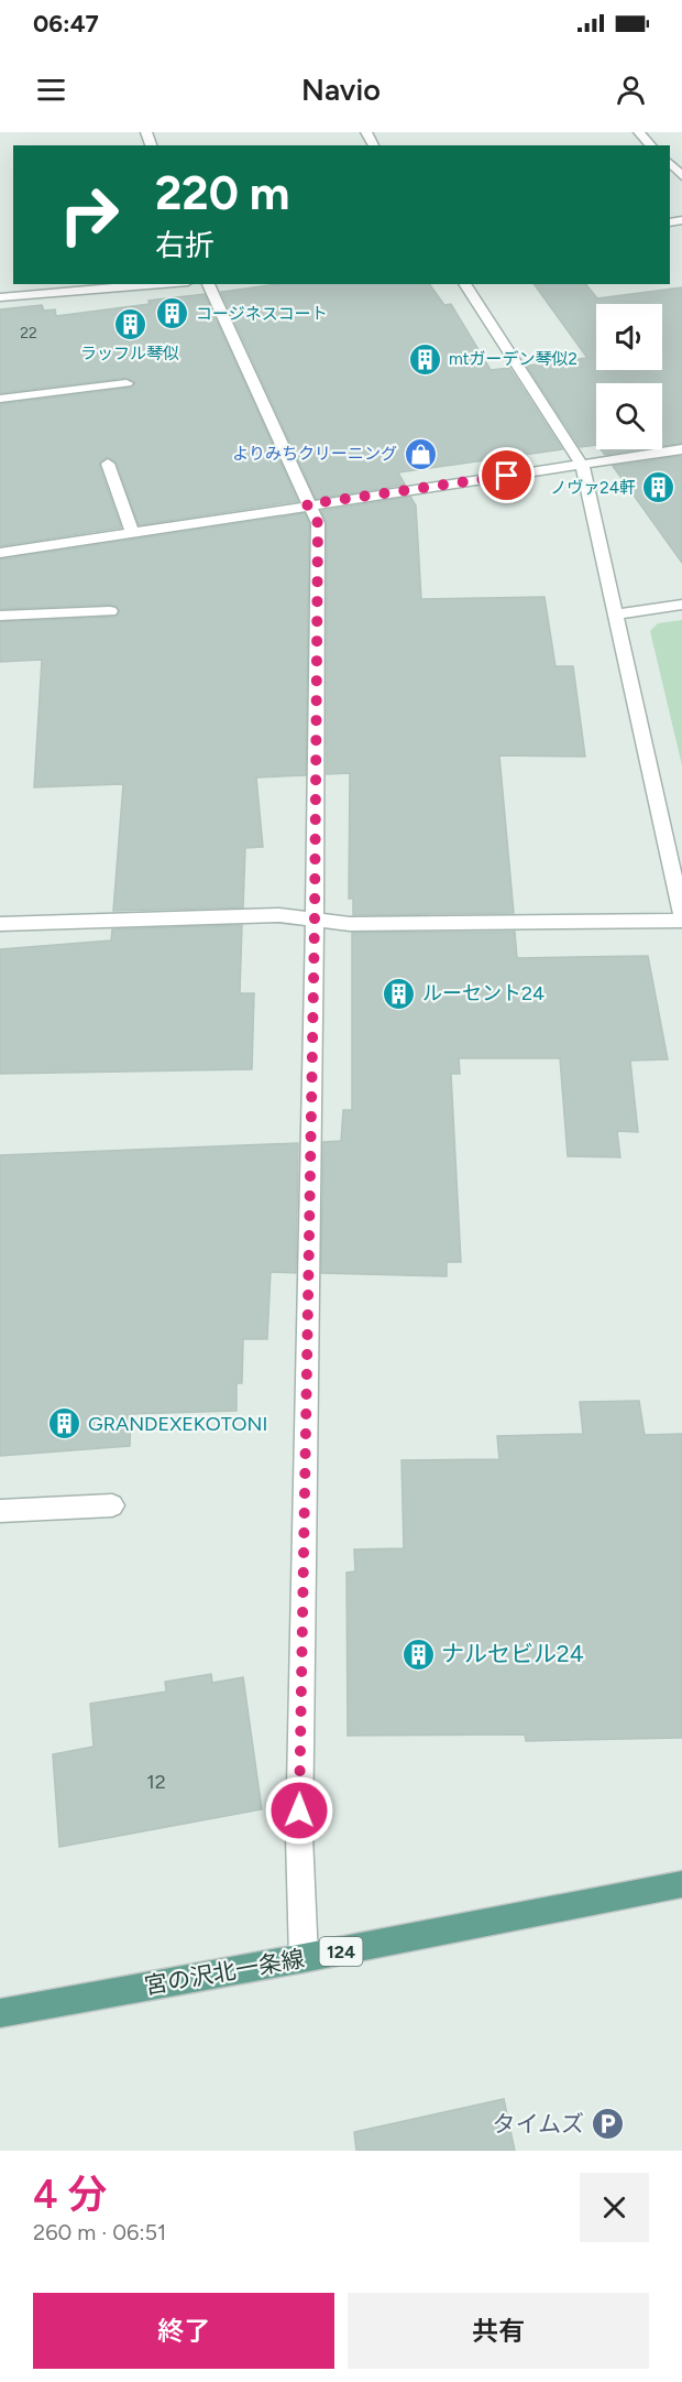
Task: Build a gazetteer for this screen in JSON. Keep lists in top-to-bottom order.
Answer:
{
  "streets": {
    "main road": ["124", "宮の沢北一条線"]
  },
  "places": {
    "building": [
      "コージネスコート",
      "ラッフル琴似",
      "mtガーデン琴似2",
      "ノヴァ24軒",
      "ルーセント24",
      "GRANDEXEKOTONI",
      "ナルセビル24"
    ],
    "shop": ["よりみちクリーニング"],
    "parking": ["タイムズ"]
  },
  "house_numbers": ["22", "12"],
  "page": {
    "status": "06:47",
    "header": "Navio",
    "turn": ["220 m", "右折"],
    "heading": ["4 分", "260 m · 06:51"],
    "buttons": ["終了", "共有"]
  }
}
